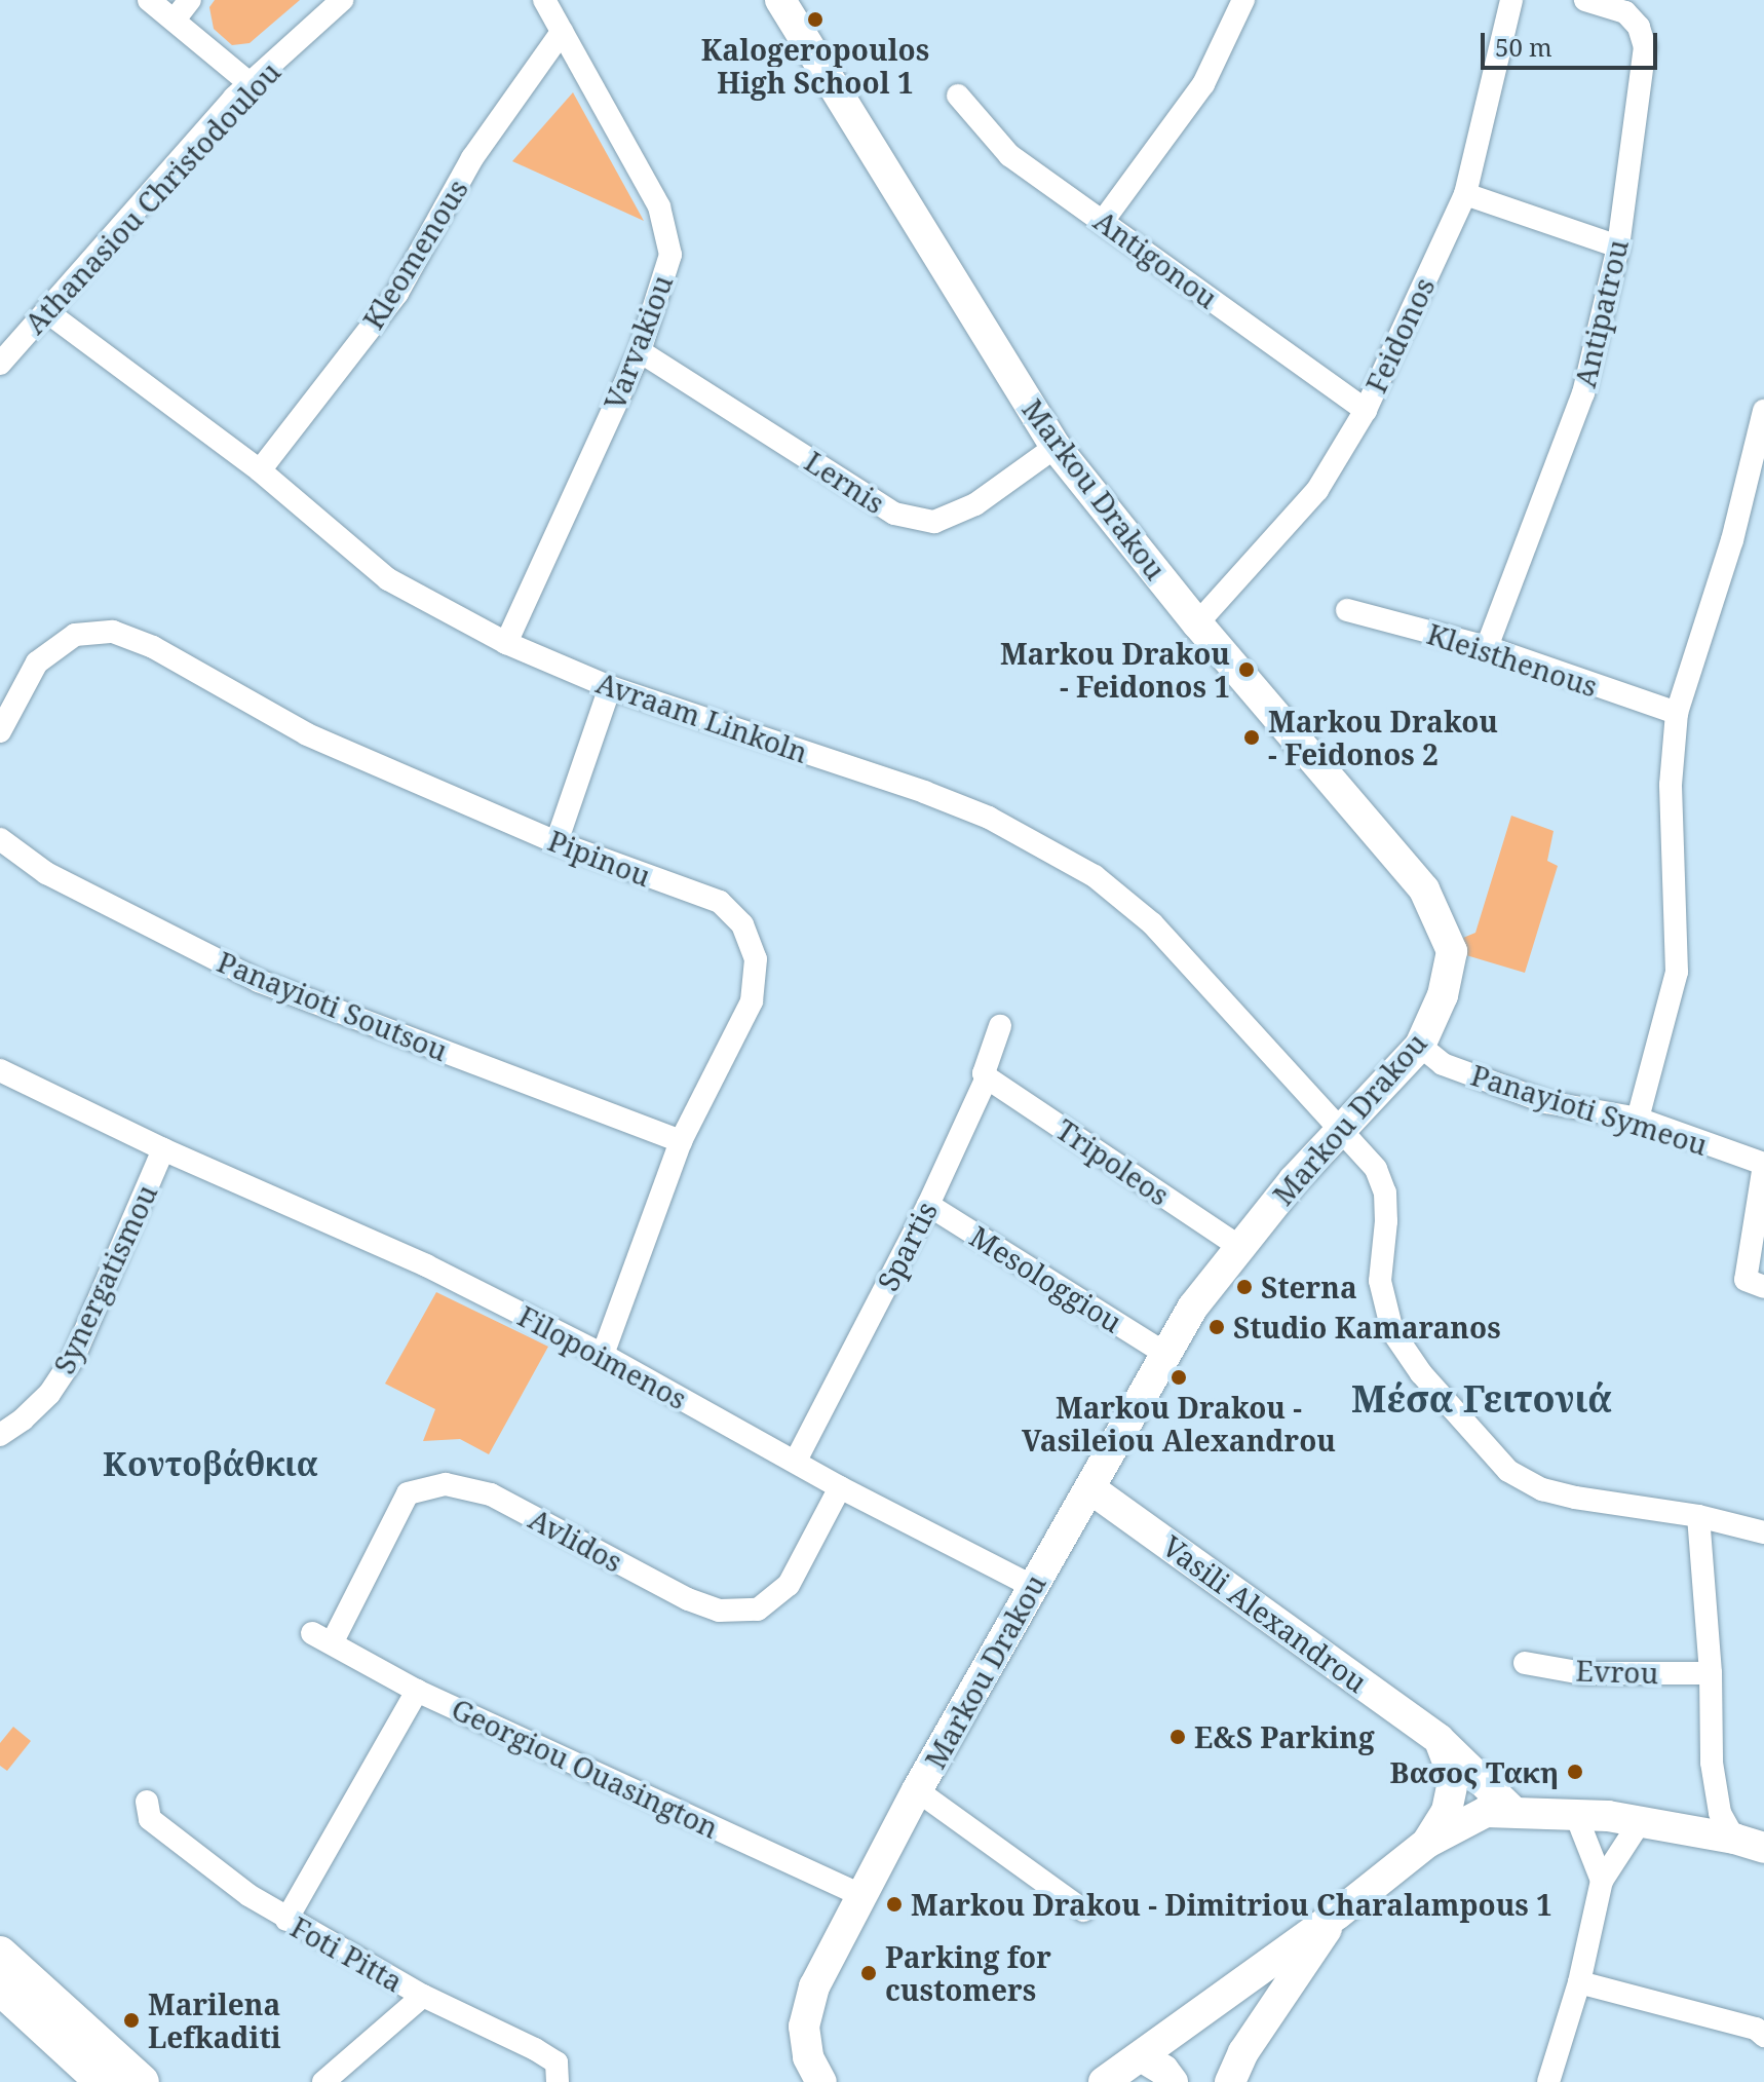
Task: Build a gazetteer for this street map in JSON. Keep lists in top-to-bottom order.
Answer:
{
  "streets": {
    "street": [
      "Athanasiou Christodoulou",
      "Kleomenous",
      "Antigonou",
      "Antipatrou",
      "Feidonos",
      "Varvakiou",
      "Lernis",
      "Markou Drakou",
      "Kleisthenous",
      "Avraam Linkoln",
      "Pipinou",
      "Panayioti Soutsou",
      "Panayioti Symeou",
      "Tripoleos",
      "Spartis",
      "Synergatismou",
      "Mesologgiou",
      "Filopoimenos",
      "Avlidos",
      "Vasili Alexandrou",
      "Evrou",
      "Georgiou Ouasington",
      "Foti Pitta"
    ]
  },
  "crossings": [
    ["Athanasiou Christodoulou", "Avraam Linkoln"],
    ["Kleomenous", "Varvakiou"],
    ["Kleomenous", "Avraam Linkoln"],
    ["Antigonou", "Feidonos"],
    ["Antipatrou", "Kleisthenous"],
    ["Feidonos", "Markou Drakou"],
    ["Varvakiou", "Lernis"],
    ["Varvakiou", "Avraam Linkoln"],
    ["Lernis", "Markou Drakou"],
    ["Markou Drakou", "Avraam Linkoln"],
    ["Markou Drakou", "Panayioti Symeou"],
    ["Markou Drakou", "Tripoleos"],
    ["Markou Drakou", "Mesologgiou"],
    ["Markou Drakou", "Filopoimenos"],
    ["Markou Drakou", "Vasili Alexandrou"],
    ["Markou Drakou", "Georgiou Ouasington"],
    ["Pipinou", "Panayioti Soutsou"],
    ["Pipinou", "Filopoimenos"],
    ["Tripoleos", "Spartis"],
    ["Spartis", "Mesologgiou"],
    ["Spartis", "Filopoimenos"],
    ["Synergatismou", "Filopoimenos"],
    ["Filopoimenos", "Avlidos"],
    ["Avlidos", "Georgiou Ouasington"]
  ],
  "districts": ["Μέσα Γειτονιά", "Κοντοβάθκια"],
  "places": [
    "Kalogeropoulos High School 1",
    "Markou Drakou - Feidonos 1",
    "Markou Drakou - Feidonos 2",
    "Sterna",
    "Studio Kamaranos",
    "Markou Drakou - Vasileiou Alexandrou",
    "E&S Parking",
    "Βασος Τακη",
    "Markou Drakou - Dimitriou Charalampous 1",
    "Parking for customers",
    "Marilena Lefkaditi"
  ],
  "scale_bar": "50 m"
}
